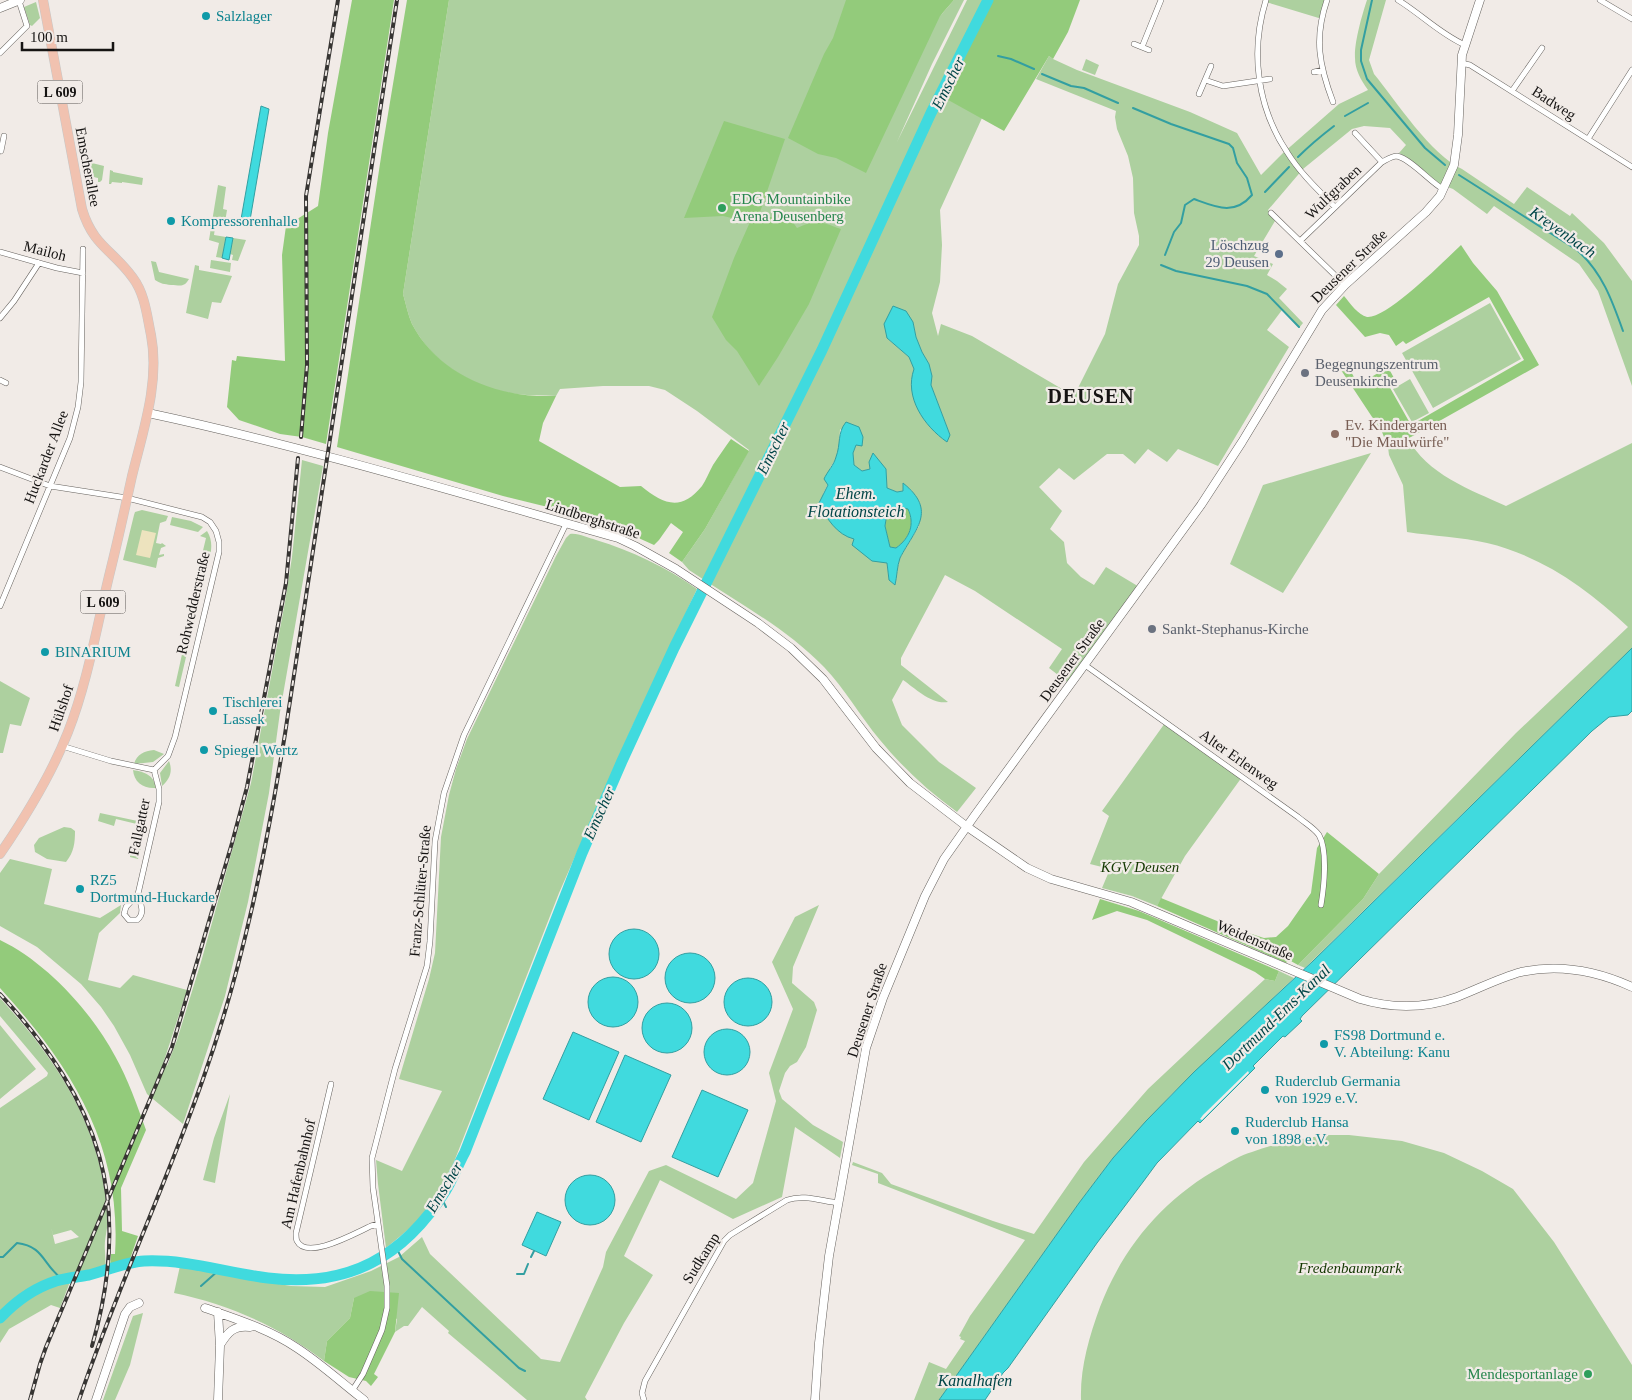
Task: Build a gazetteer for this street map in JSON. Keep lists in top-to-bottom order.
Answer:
{
  "streets": {
    "main road": ["L 609", "Emscherallee", "Hülshof"],
    "street": [
      "Badweg",
      "Wulfgraben",
      "Mailoh",
      "Deusener Straße",
      "Huckarder Allee",
      "Lindberghstraße",
      "Rohwedderstraße",
      "Alter Erlenweg",
      "Fallgatter",
      "Franz-Schlüter-Straße",
      "Weidenstraße",
      "Am Hafenbahnhof",
      "Sudkamp"
    ]
  },
  "crossings": [
    ["Badweg", "Deusener Straße"],
    ["Emscherallee", "Lindberghstraße"],
    ["Emscherallee", "Rohwedderstraße"],
    ["Emscherallee", "Hülshof"],
    ["Wulfgraben", "Deusener Straße"],
    ["Mailoh", "Huckarder Allee"],
    ["Deusener Straße", "Lindberghstraße"],
    ["Deusener Straße", "Alter Erlenweg"],
    ["Deusener Straße", "Weidenstraße"],
    ["Deusener Straße", "Sudkamp"],
    ["Huckarder Allee", "Rohwedderstraße"],
    ["Lindberghstraße", "Franz-Schlüter-Straße"],
    ["Lindberghstraße", "Weidenstraße"],
    ["Rohwedderstraße", "Hülshof"],
    ["Rohwedderstraße", "Fallgatter"],
    ["Franz-Schlüter-Straße", "Am Hafenbahnhof"]
  ],
  "districts": ["DEUSEN"],
  "water": [
    "Emscher",
    "Kreyenbach",
    "Ehem. Flotationsteich",
    "Dortmund-Ems-Kanal",
    "Kanalhafen"
  ],
  "parks": ["KGV Deusen", "Fredenbaumpark"],
  "places": [
    "Salzlager",
    "EDG Mountainbike Arena Deusenberg",
    "Kompressorenhalle",
    "Löschzug 29 Deusen",
    "Begegnungszentrum Deusenkirche",
    "Ev. Kindergarten \"Die Maulwürfe\"",
    "Sankt-Stephanus-Kirche",
    "BINARIUM",
    "Tischlerei Lassek",
    "Spiegel Wertz",
    "RZ5 Dortmund-Huckarde",
    "FS98 Dortmund e. V. Abteilung: Kanu",
    "Ruderclub Germania von 1929 e.V.",
    "Ruderclub Hansa von 1898 e.V.",
    "Mendesportanlage"
  ],
  "scale_bar": "100 m"
}
